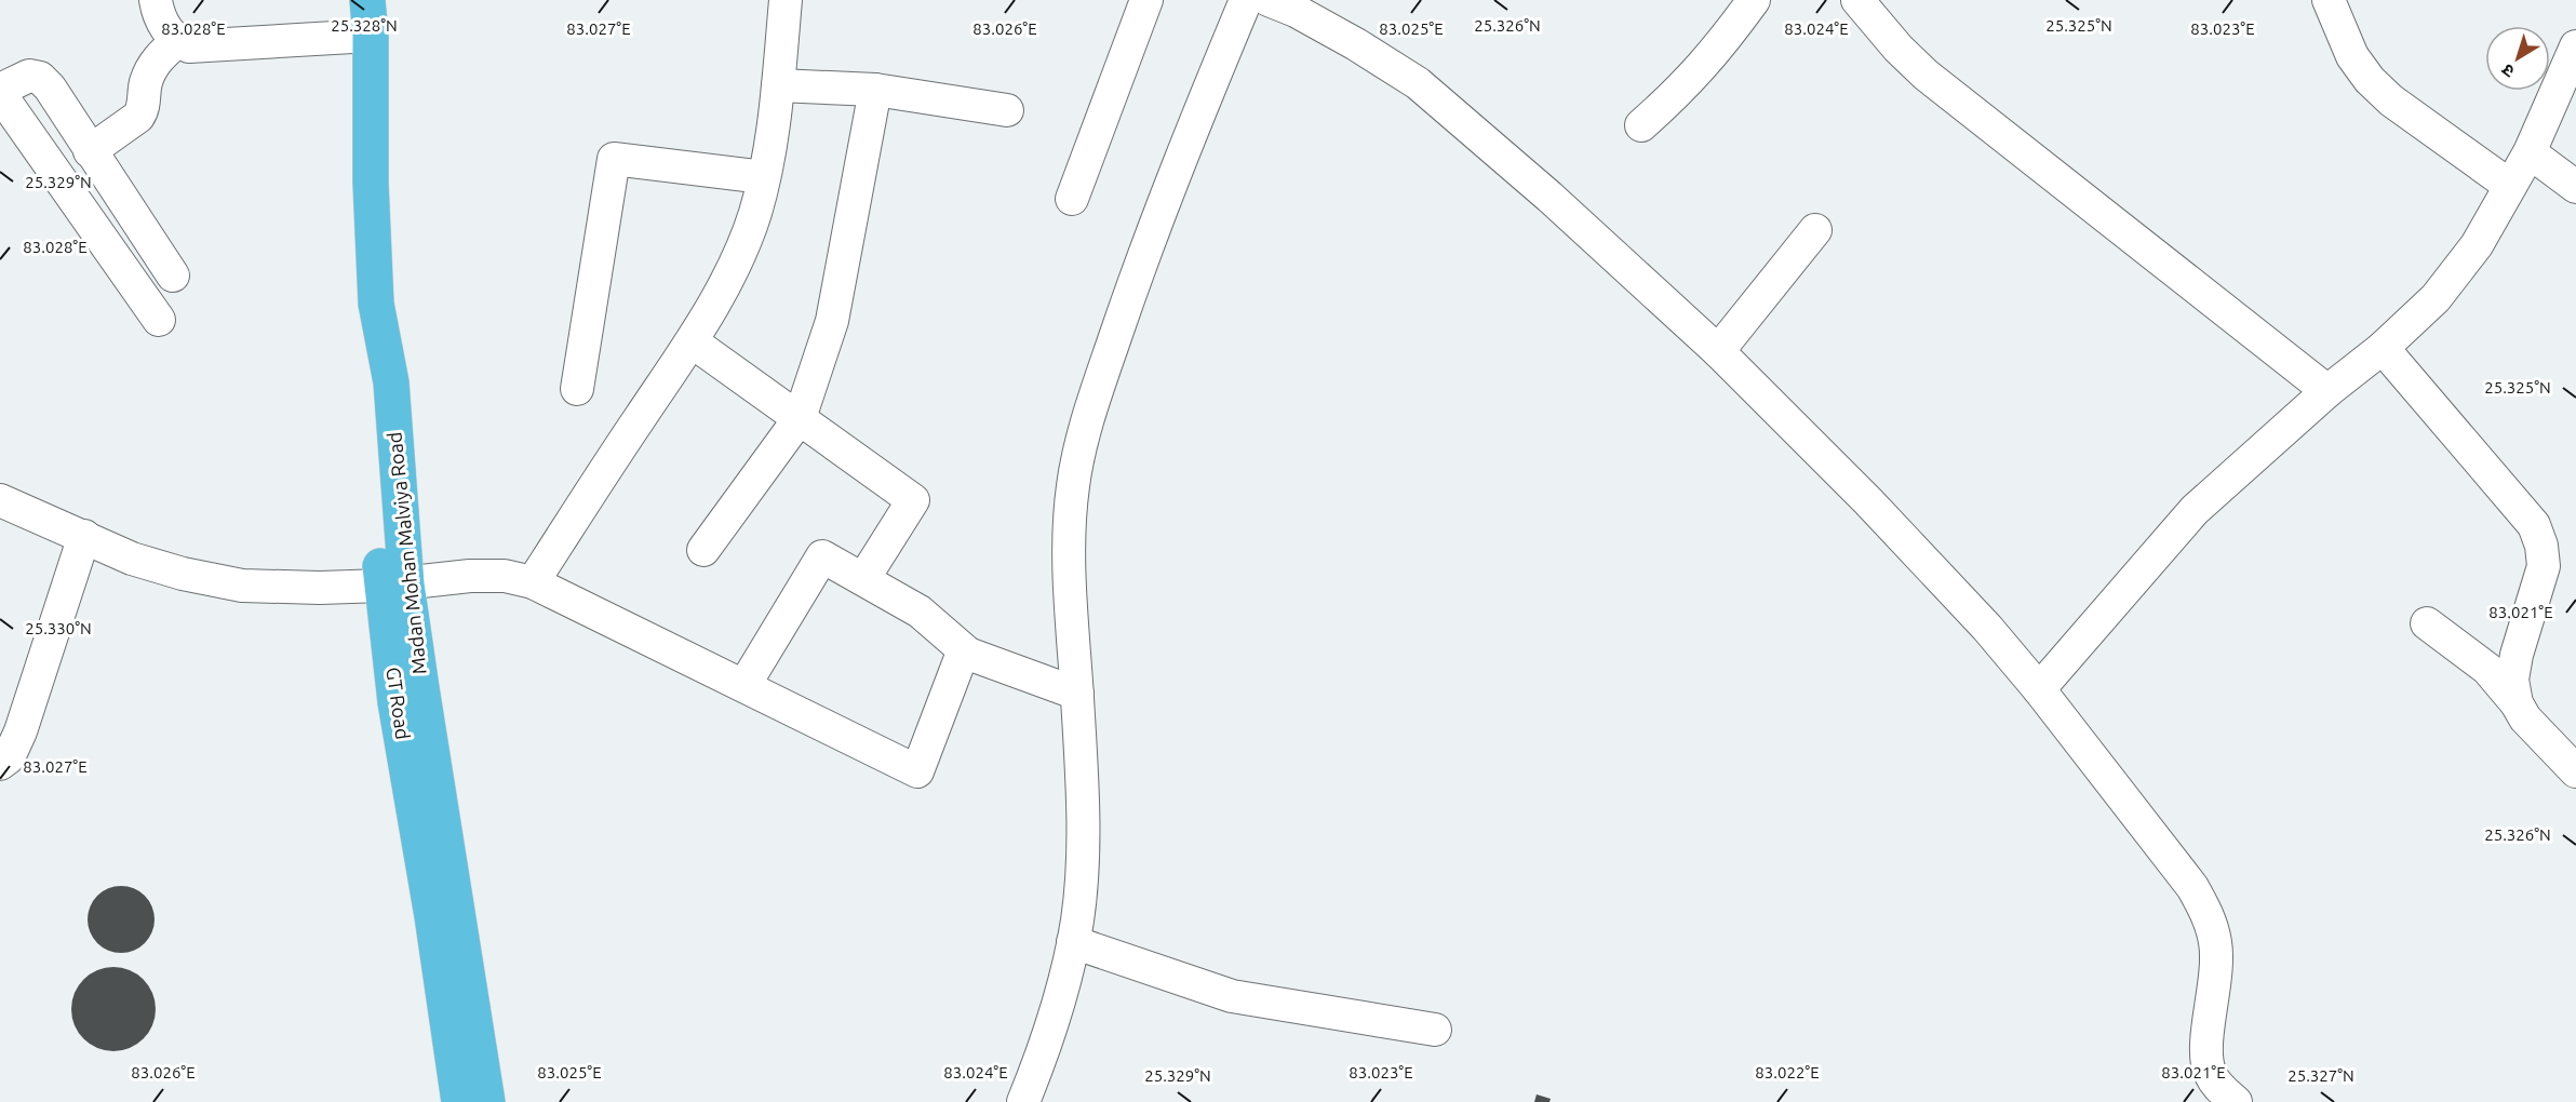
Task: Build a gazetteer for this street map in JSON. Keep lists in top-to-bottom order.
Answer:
{
  "streets": {
    "highway": ["Madan Mohan Malviya Road", "GT Road"]
  },
  "crossings": [
    ["Madan Mohan Malviya Road", "GT Road"]
  ],
  "north": "bottom left",
  "coordinates": [
    "25.328°N",
    "25.326°N",
    "25.325°N",
    "83.026°E",
    "83.025°E",
    "83.024°E",
    "83.028°E",
    "83.027°E",
    "83.023°E",
    "25.329°N",
    "83.021°E",
    "25.330°N",
    "83.022°E",
    "25.327°N"
  ]
}
